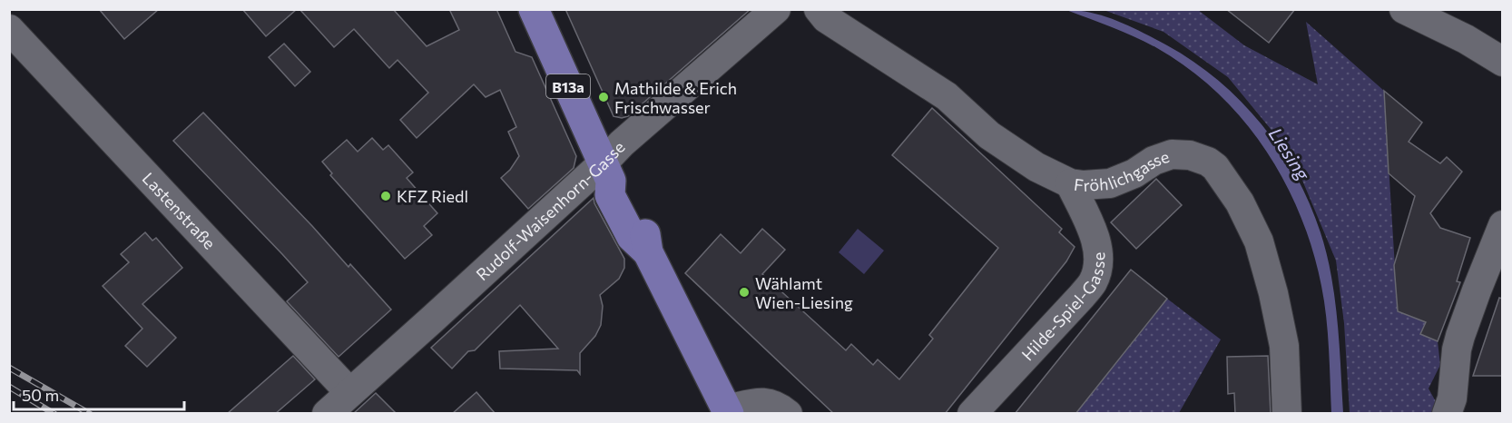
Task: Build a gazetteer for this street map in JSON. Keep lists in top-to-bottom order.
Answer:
{
  "streets": {
    "main road": ["B13a"],
    "street": [
      "Fröhlichgasse",
      "Rudolf-Waisenhorn-Gasse",
      "Lastenstraße",
      "Hilde-Spiel-Gasse"
    ]
  },
  "crossings": [
    ["B13a", "Rudolf-Waisenhorn-Gasse"],
    ["Fröhlichgasse", "Hilde-Spiel-Gasse"],
    ["Rudolf-Waisenhorn-Gasse", "Lastenstraße"]
  ],
  "water": ["Liesing"],
  "places": ["Mathilde & Erich Frischwasser", "KFZ Riedl", "Wählamt Wien-Liesing"],
  "scale_bar": "50 m"
}
